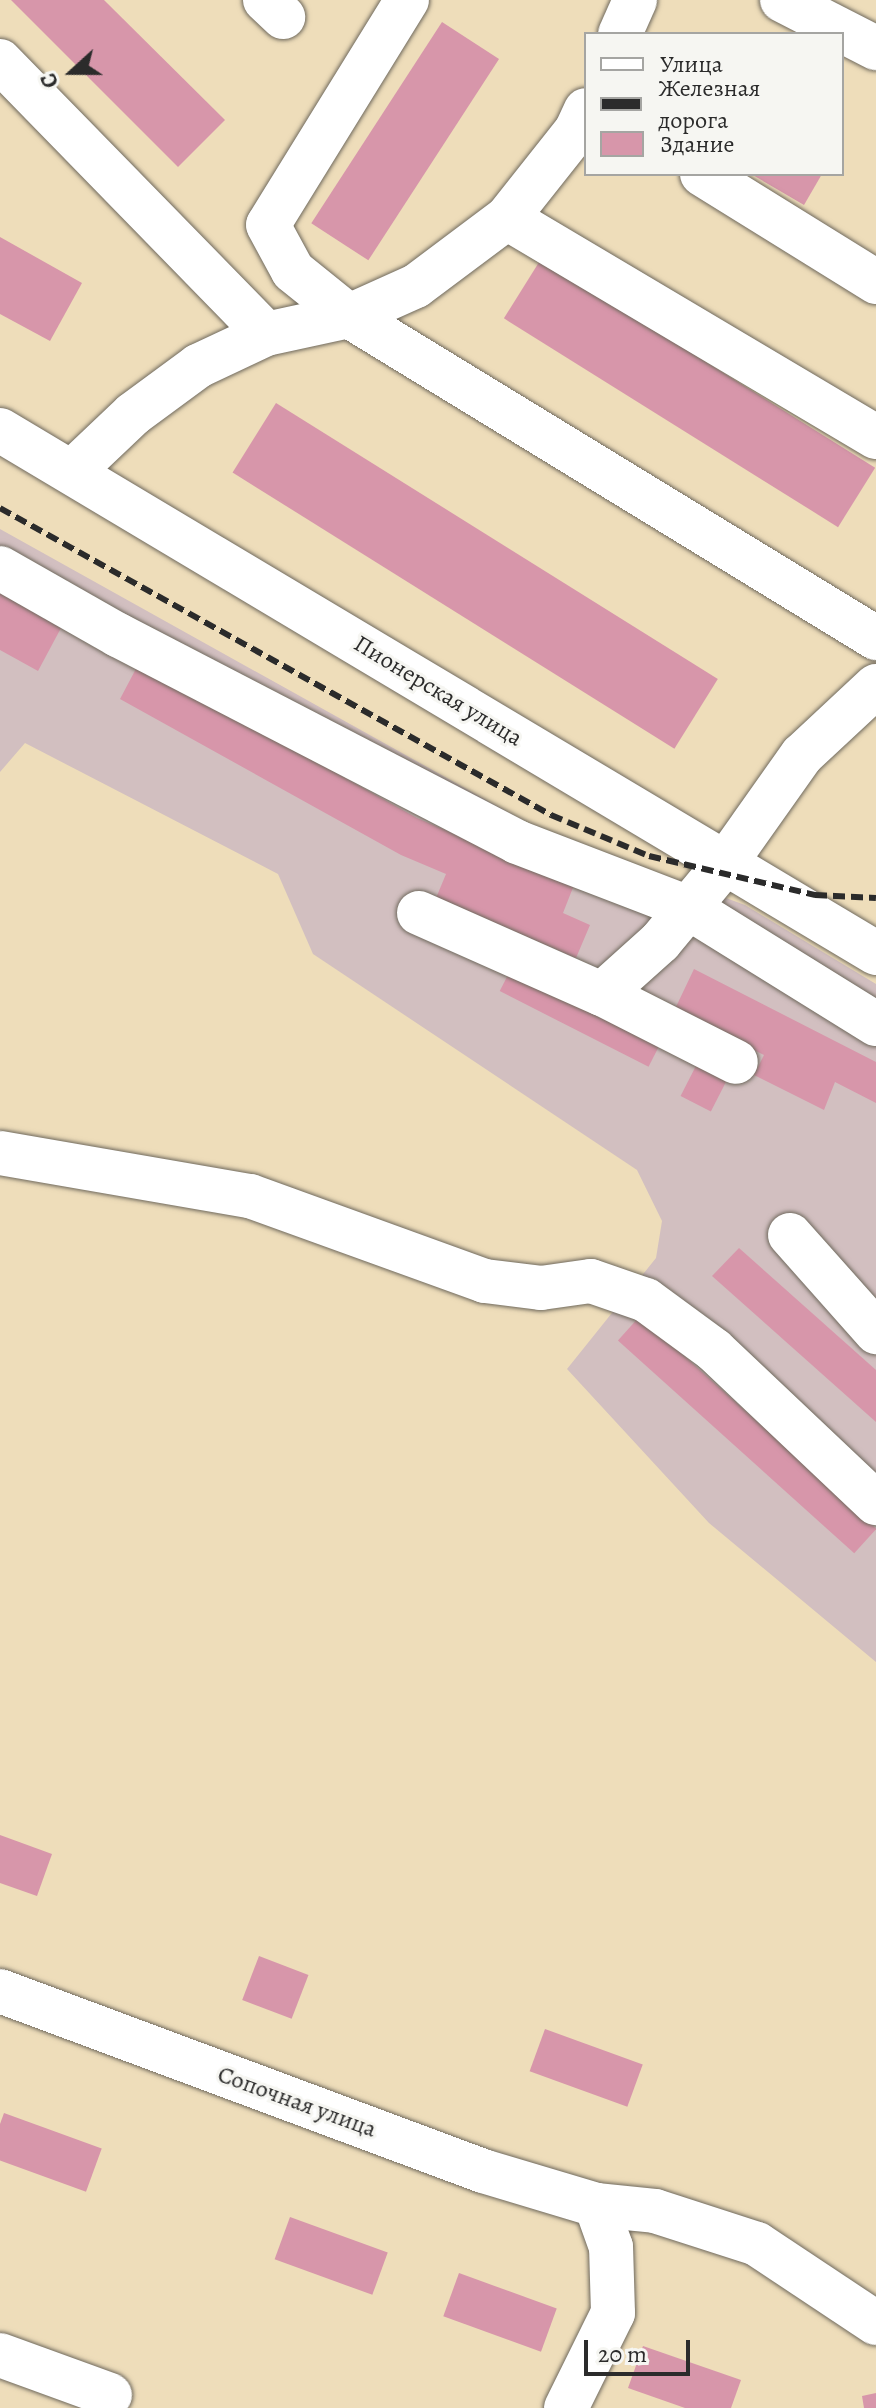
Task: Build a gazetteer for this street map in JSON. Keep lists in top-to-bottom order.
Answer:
{
  "streets": {
    "main road": ["Пионерская улица", "Сопочная улица"]
  },
  "legend": ["Улица", "Железная дорога", "Здание"],
  "scale_bar": "20 m",
  "north": "left"
}
